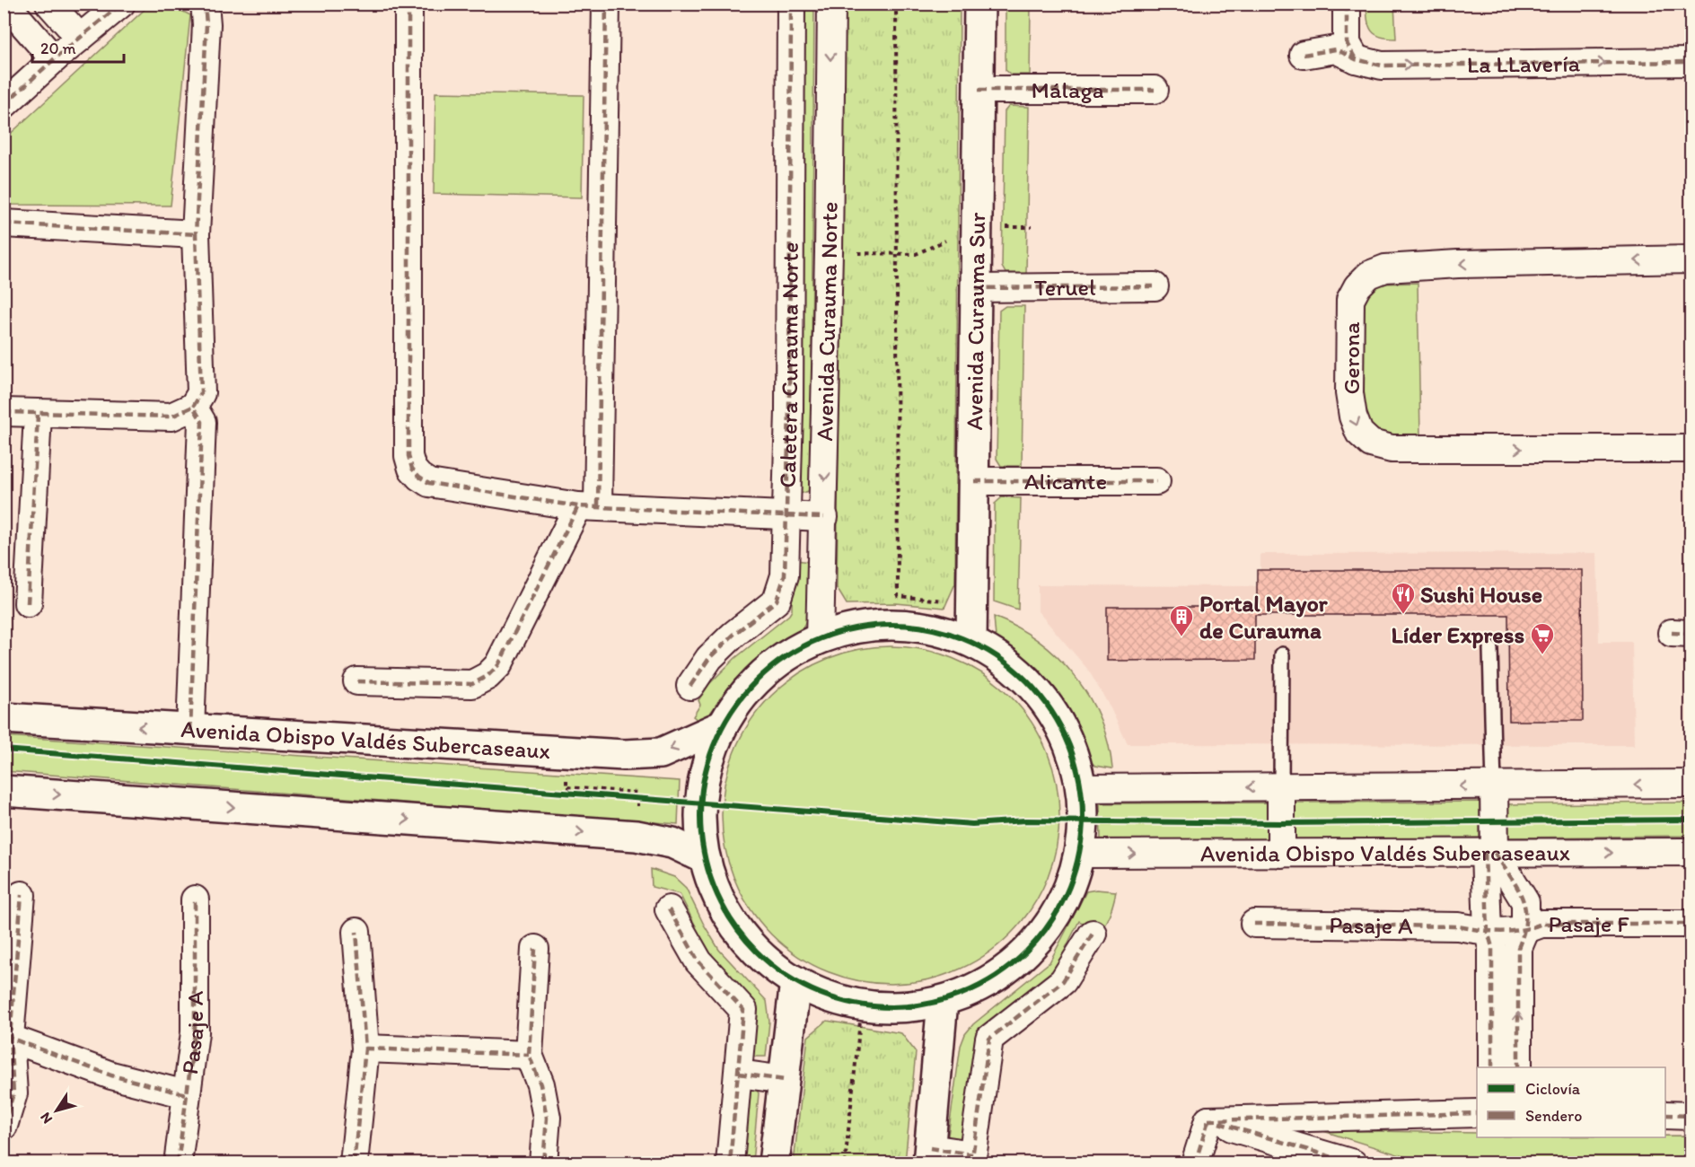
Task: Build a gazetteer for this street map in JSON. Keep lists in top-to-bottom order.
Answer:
{
  "streets": {
    "street": [
      "La LLavería",
      "Málaga",
      "Teruel",
      "Avenida Curauma Norte",
      "Avenida Curauma Sur",
      "Gerona",
      "Caletera Curauma Norte",
      "Alicante",
      "Avenida Obispo Valdés Subercaseaux",
      "Pasaje F",
      "Pasaje A"
    ]
  },
  "crossings": [
    ["Málaga", "Avenida Curauma Sur"],
    ["Teruel", "Avenida Curauma Sur"],
    ["Avenida Curauma Sur", "Alicante"],
    ["Pasaje F", "Pasaje A"]
  ],
  "one_way": ["La LLavería"],
  "places": {
    "restaurant": ["Sushi House"],
    "building": ["Portal Mayor de Curauma"],
    "supermarket": ["Líder Express"]
  },
  "legend": ["Ciclovía", "Sendero"],
  "scale_bar": "20 m",
  "north": "bottom left"
}
